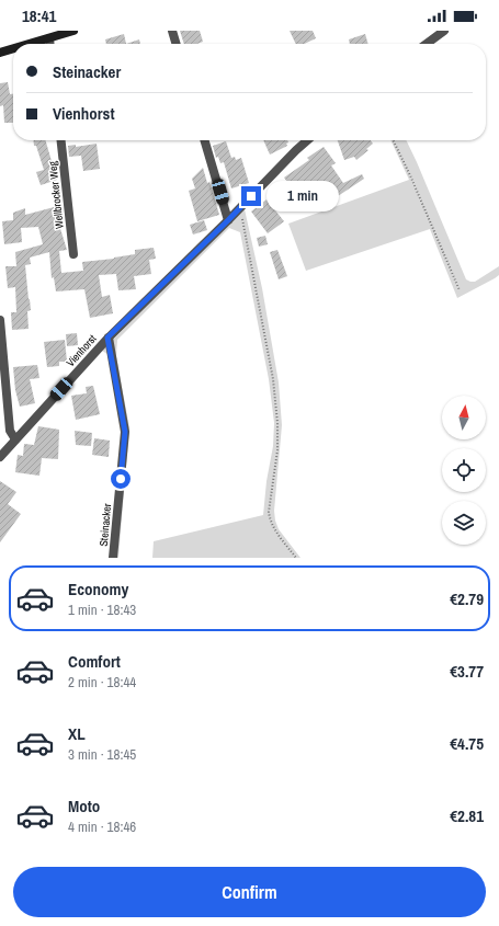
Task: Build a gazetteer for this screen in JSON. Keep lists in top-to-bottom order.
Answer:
{
  "streets": {
    "street": ["Wellbrocker Weg", "Vienhorst", "Steinacker"]
  },
  "crossings": [
    ["Vienhorst", "Steinacker"]
  ],
  "north": "top",
  "page": {
    "status": "18:41",
    "banner": ["Steinacker", "Vienhorst"],
    "bubble": "1 min",
    "list": [
      {
        "name": "Economy",
        "note": "1 min · 18:43",
        "value": "€2.79"
      },
      {
        "name": "Comfort",
        "note": "2 min · 18:44",
        "value": "€3.77"
      },
      {
        "name": "XL",
        "note": "3 min · 18:45",
        "value": "€4.75"
      },
      {
        "name": "Moto",
        "note": "4 min · 18:46",
        "value": "€2.81"
      }
    ],
    "buttons": "Confirm"
  }
}
